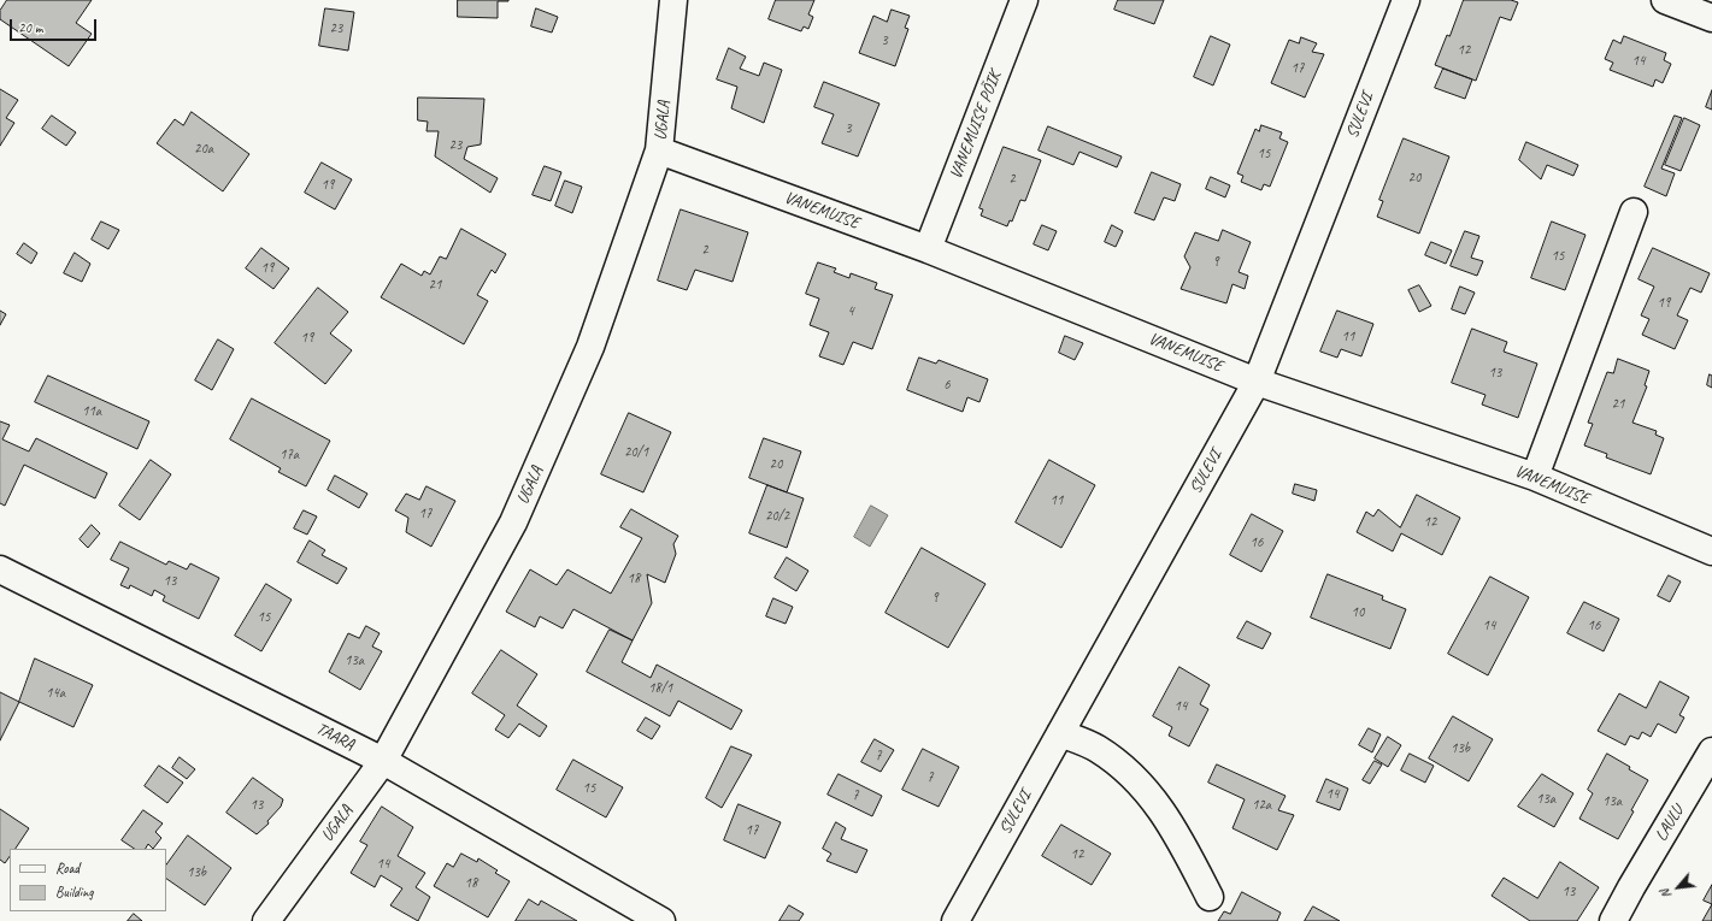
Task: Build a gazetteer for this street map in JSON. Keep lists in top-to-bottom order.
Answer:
{
  "streets": {
    "street": [
      "SULEVI",
      "UGALA",
      "VANEMUISE PÕIK",
      "VANEMUISE",
      "TAARA",
      "LAULU"
    ]
  },
  "crossings": [
    ["SULEVI", "VANEMUISE"],
    ["UGALA", "VANEMUISE"],
    ["UGALA", "TAARA"],
    ["VANEMUISE PÕIK", "VANEMUISE"]
  ],
  "house_numbers": [
    "23",
    "3",
    "12",
    "14",
    "17",
    "3",
    "23",
    "20a",
    "15",
    "20",
    "2",
    "19",
    "2",
    "15",
    "9",
    "19",
    "21",
    "19",
    "4",
    "11",
    "19",
    "13",
    "6",
    "21",
    "11a",
    "20/1",
    "17a",
    "20",
    "11",
    "17",
    "20/2",
    "12",
    "16",
    "18",
    "13",
    "9",
    "10",
    "15",
    "14",
    "16",
    "13a",
    "18/1",
    "14a",
    "14",
    "13b",
    "7",
    "7",
    "15",
    "14",
    "7",
    "13a",
    "13a",
    "13",
    "12a",
    "17",
    "12",
    "14",
    "13b",
    "18",
    "13"
  ],
  "legend": ["Road", "Building"],
  "scale_bar": "20 m",
  "north": "bottom left"
}
